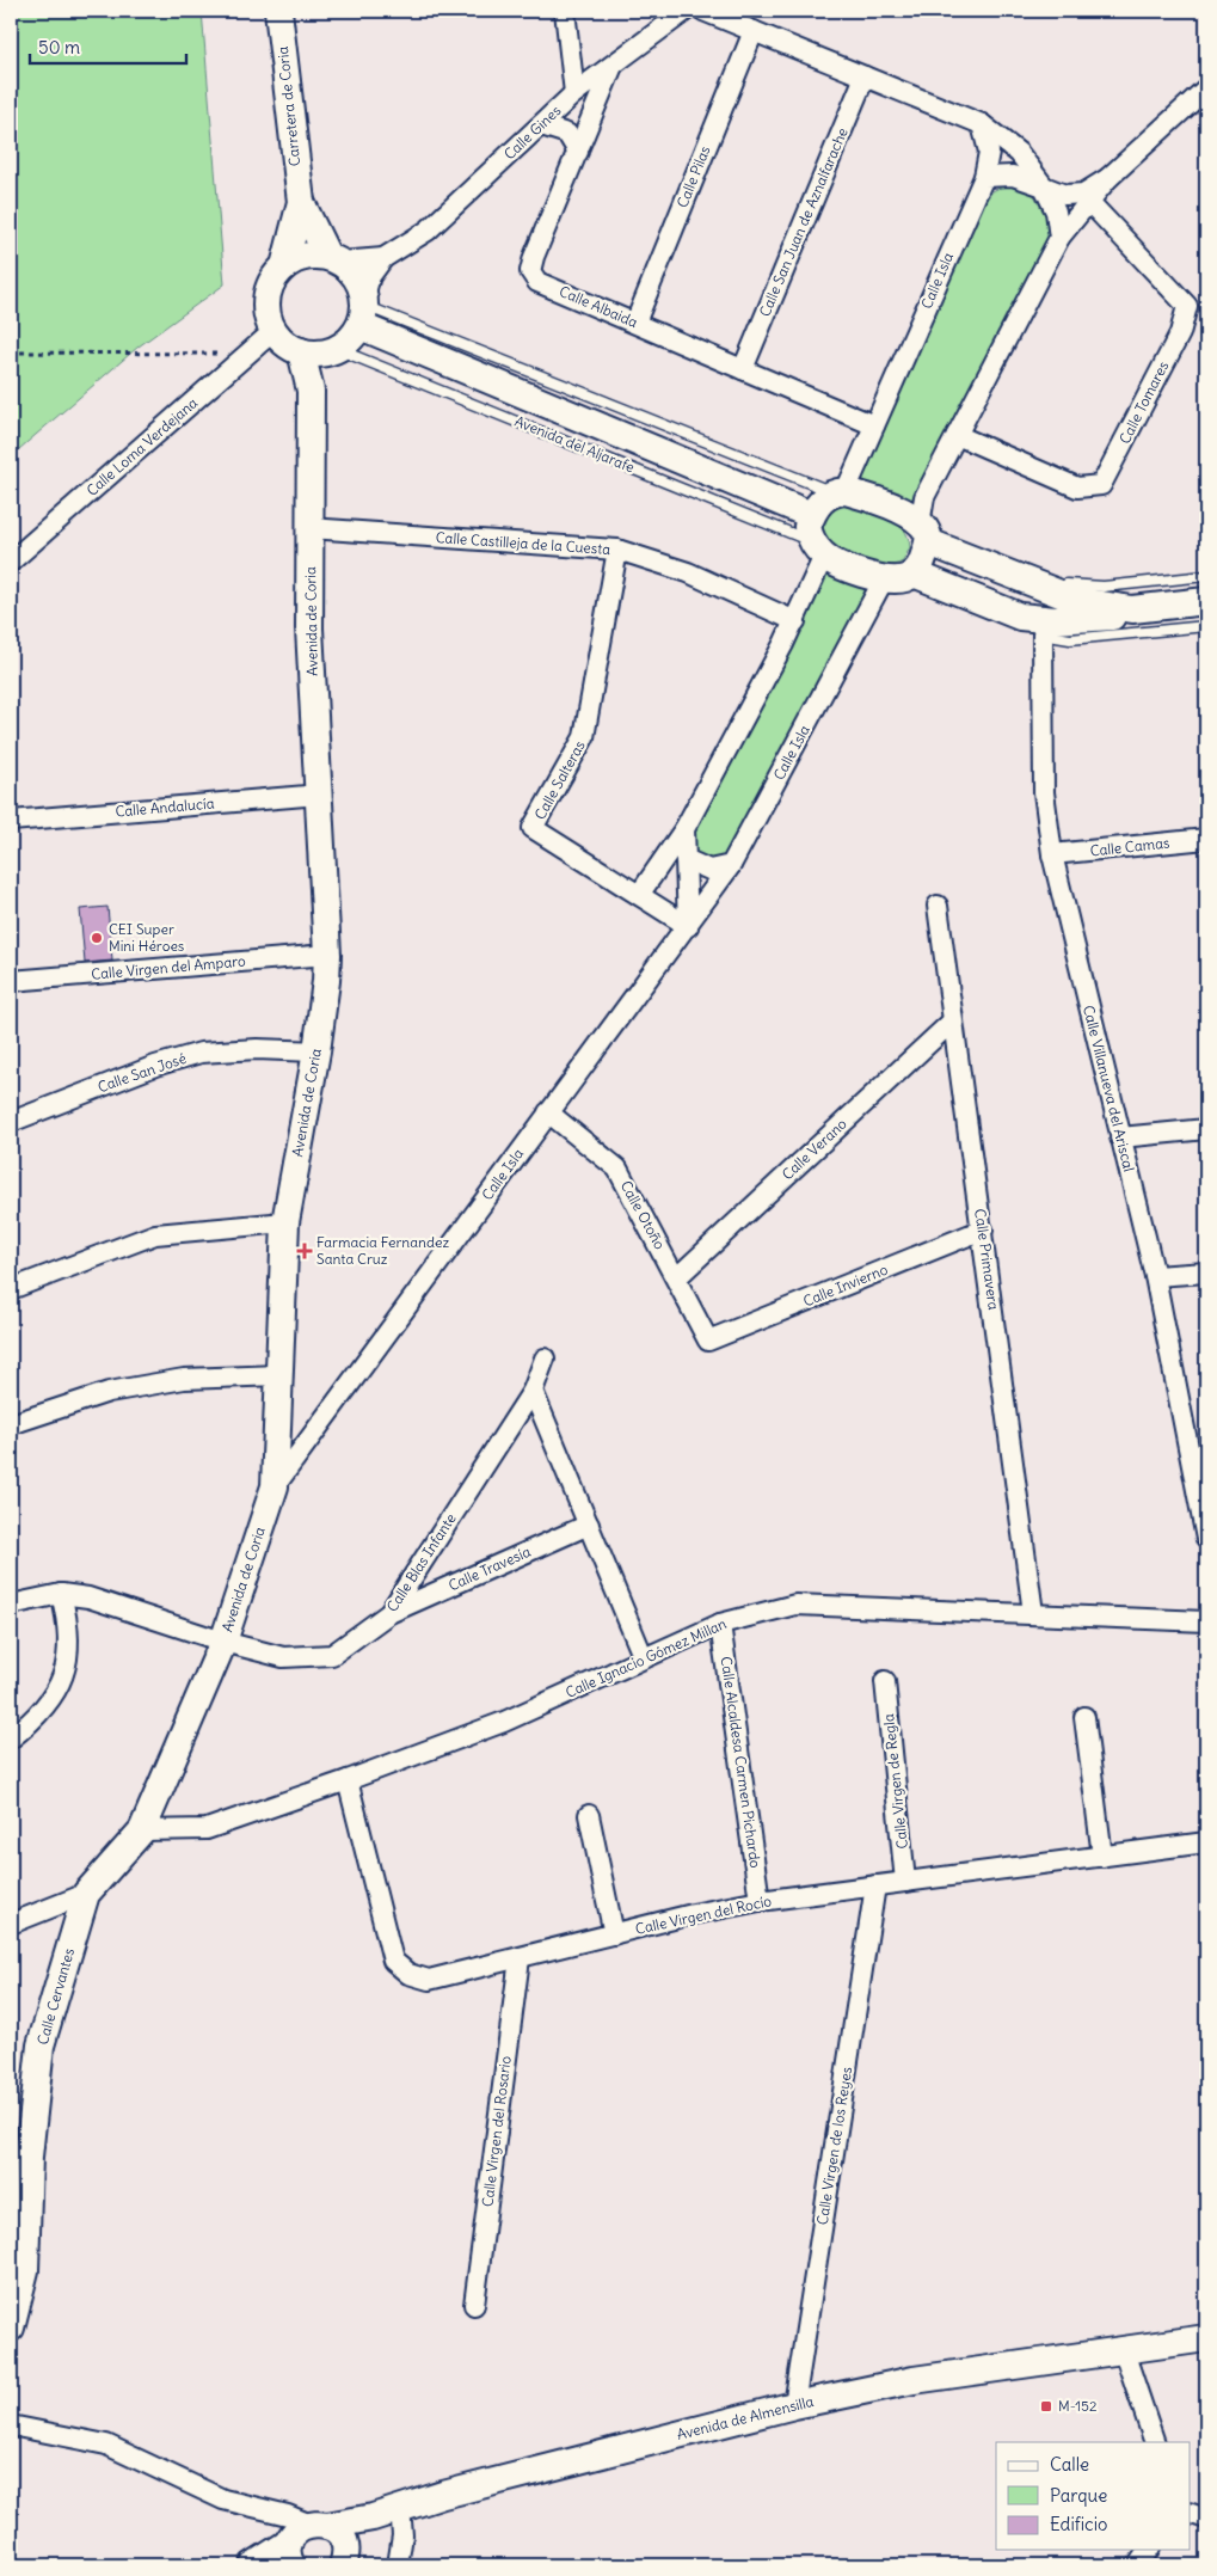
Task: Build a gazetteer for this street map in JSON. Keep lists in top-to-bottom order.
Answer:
{
  "streets": {
    "main road": [
      "Carretera de Coria",
      "Avenida del Aljarafe",
      "Avenida de Coria",
      "Calle Cervantes",
      "Avenida de Almensilla"
    ],
    "street": [
      "Calle Gines",
      "Calle Pilas",
      "Calle San Juan de Aznalfarache",
      "Calle Isla",
      "Calle Albaida",
      "Calle Tomares",
      "Calle Loma Verdejana",
      "Calle Castilleja de la Cuesta",
      "Calle Salteras",
      "Calle Andalucía",
      "Calle Camas",
      "Calle Virgen del Amparo",
      "Calle San José",
      "Calle Villanueva del Ariscal",
      "Calle Verano",
      "Calle Otoño",
      "Calle Primavera",
      "Calle Invierno",
      "Calle Blas Infante",
      "Calle Travesía",
      "Calle Ignacio Gómez Millan",
      "Calle Alcaldesa Carmen Pichardo",
      "Calle Virgen de Regla",
      "Calle Virgen del Rocío",
      "Calle Virgen del Rosario",
      "Calle Virgen de los Reyes"
    ]
  },
  "crossings": [
    ["Carretera de Coria", "Avenida del Aljarafe"],
    ["Carretera de Coria", "Calle Loma Verdejana"],
    ["Carretera de Coria", "Avenida de Coria"],
    ["Calle Gines", "Calle Albaida"],
    ["Calle Pilas", "Calle Albaida"],
    ["Calle San Juan de Aznalfarache", "Calle Albaida"],
    ["Calle Isla", "Calle Albaida"],
    ["Calle Isla", "Avenida del Aljarafe"],
    ["Calle Isla", "Avenida de Coria"],
    ["Calle Isla", "Calle Salteras"],
    ["Calle Isla", "Calle Otoño"],
    ["Avenida del Aljarafe", "Calle Loma Verdejana"],
    ["Avenida del Aljarafe", "Avenida de Coria"],
    ["Calle Loma Verdejana", "Avenida de Coria"],
    ["Calle Castilleja de la Cuesta", "Avenida de Coria"],
    ["Calle Castilleja de la Cuesta", "Calle Salteras"],
    ["Avenida de Coria", "Calle Andalucía"],
    ["Avenida de Coria", "Calle Virgen del Amparo"],
    ["Avenida de Coria", "Calle San José"],
    ["Avenida de Coria", "Calle Blas Infante"],
    ["Avenida de Coria", "Calle Ignacio Gómez Millan"],
    ["Avenida de Coria", "Calle Cervantes"],
    ["Calle Camas", "Calle Villanueva del Ariscal"],
    ["Calle Verano", "Calle Otoño"],
    ["Calle Verano", "Calle Primavera"],
    ["Calle Otoño", "Calle Invierno"],
    ["Calle Primavera", "Calle Invierno"],
    ["Calle Primavera", "Calle Ignacio Gómez Millan"],
    ["Calle Blas Infante", "Calle Travesía"],
    ["Calle Ignacio Gómez Millan", "Calle Alcaldesa Carmen Pichardo"],
    ["Calle Ignacio Gómez Millan", "Calle Virgen del Rocío"],
    ["Calle Ignacio Gómez Millan", "Calle Cervantes"],
    ["Calle Alcaldesa Carmen Pichardo", "Calle Virgen del Rocío"],
    ["Calle Virgen de Regla", "Calle Virgen del Rocío"],
    ["Calle Virgen del Rocío", "Calle Virgen del Rosario"],
    ["Calle Virgen del Rocío", "Calle Virgen de los Reyes"],
    ["Calle Virgen de los Reyes", "Avenida de Almensilla"]
  ],
  "places": {
    "other": ["CEI Super Mini Héroes"],
    "health": ["Farmacia Fernandez Santa Cruz"],
    "transit": ["M-152"]
  },
  "legend": ["Calle", "Parque", "Edificio"],
  "scale_bar": "50 m"
}
